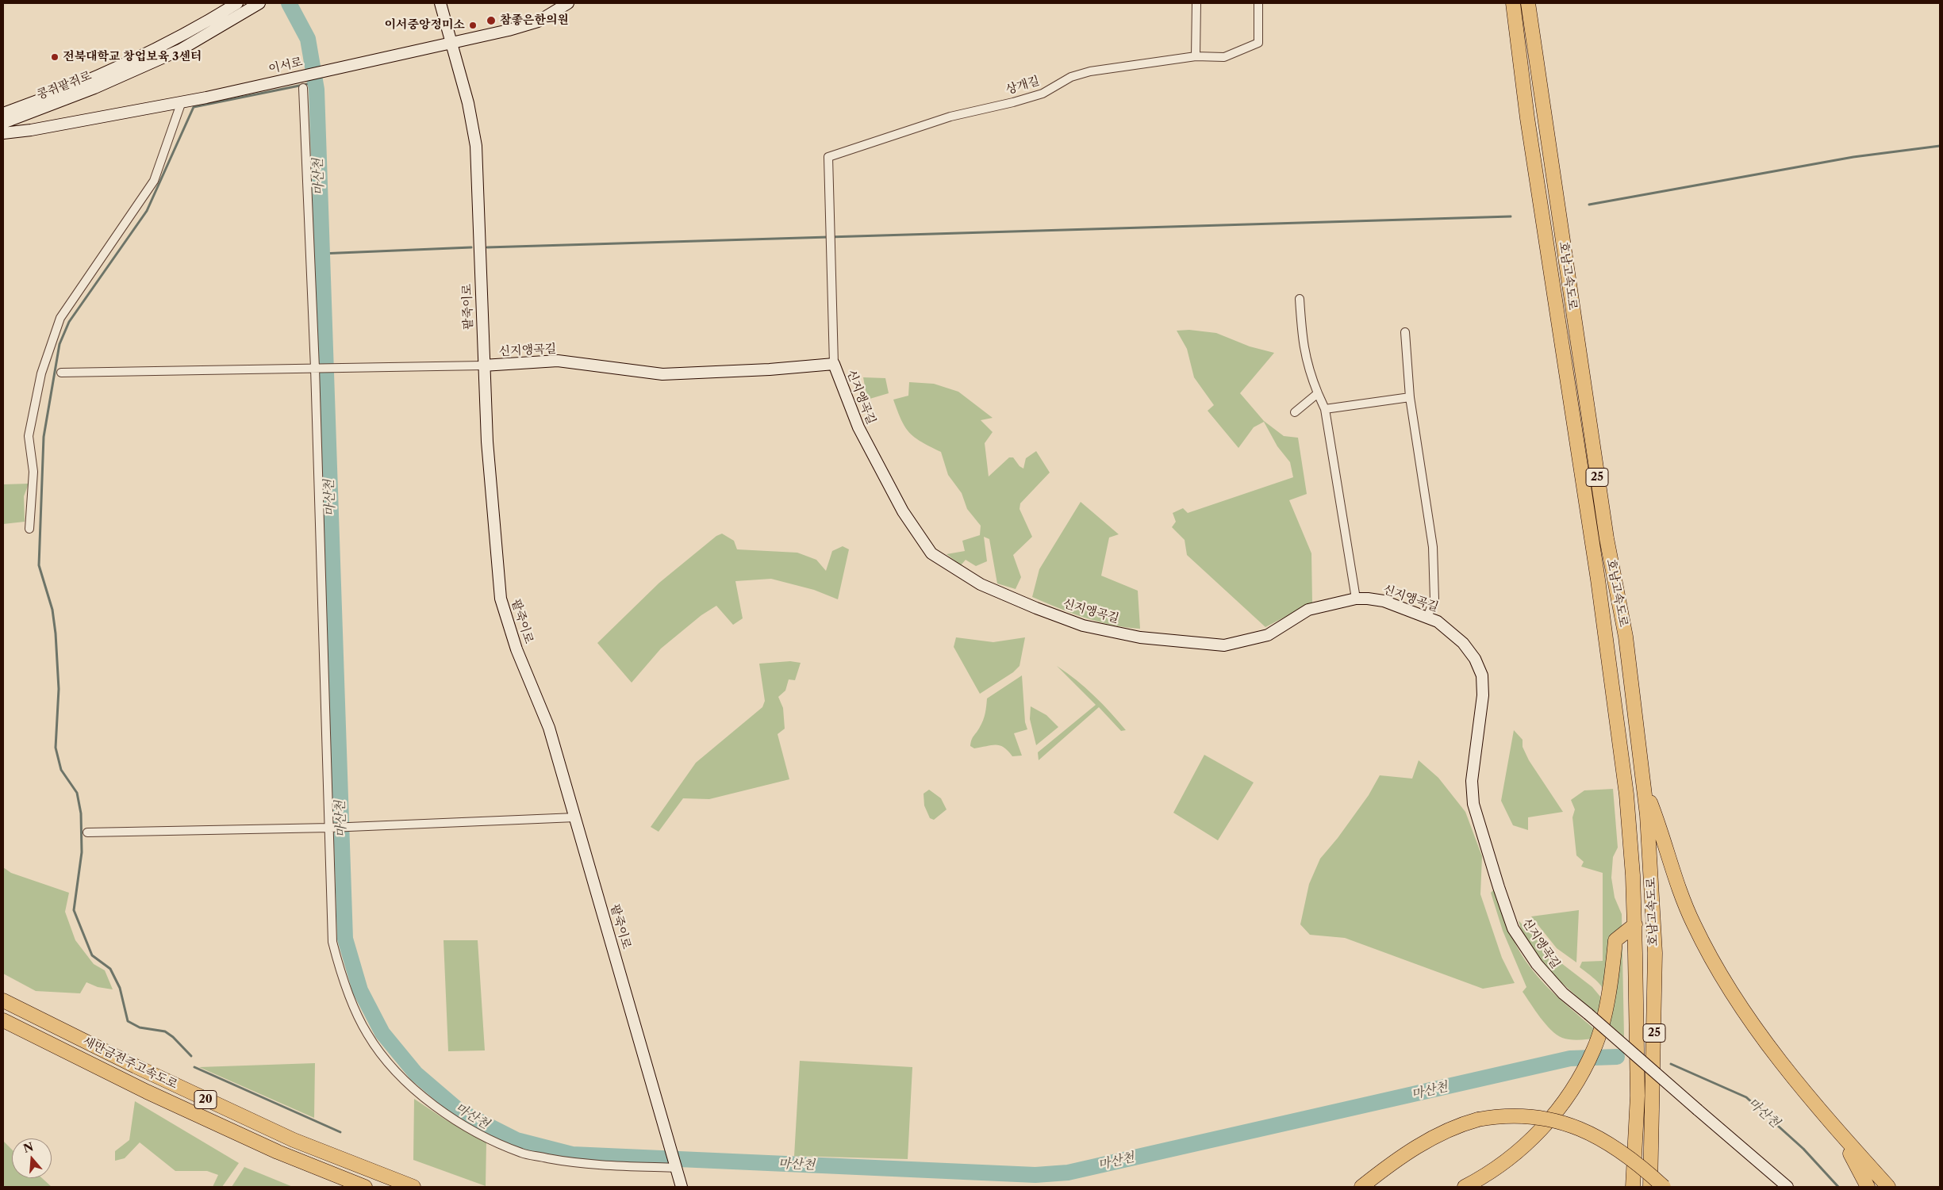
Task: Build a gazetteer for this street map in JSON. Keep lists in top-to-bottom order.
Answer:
{
  "streets": {
    "highway": [
      "호남고속도로",
      "25",
      "새만금전주고속도로",
      "20"
    ],
    "street": [
      "이서로",
      "콩쥐팥쥐로",
      "상개길",
      "팥죽이로",
      "신지앵곡길"
    ]
  },
  "crossings": [
    ["이서로", "팥죽이로"],
    ["상개길", "신지앵곡길"],
    ["팥죽이로", "신지앵곡길"]
  ],
  "water": ["마산천"],
  "places": ["참좋은한의원", "이서중앙정미소", "전북대학교 창업보육 3센터"],
  "north": "top"
}
